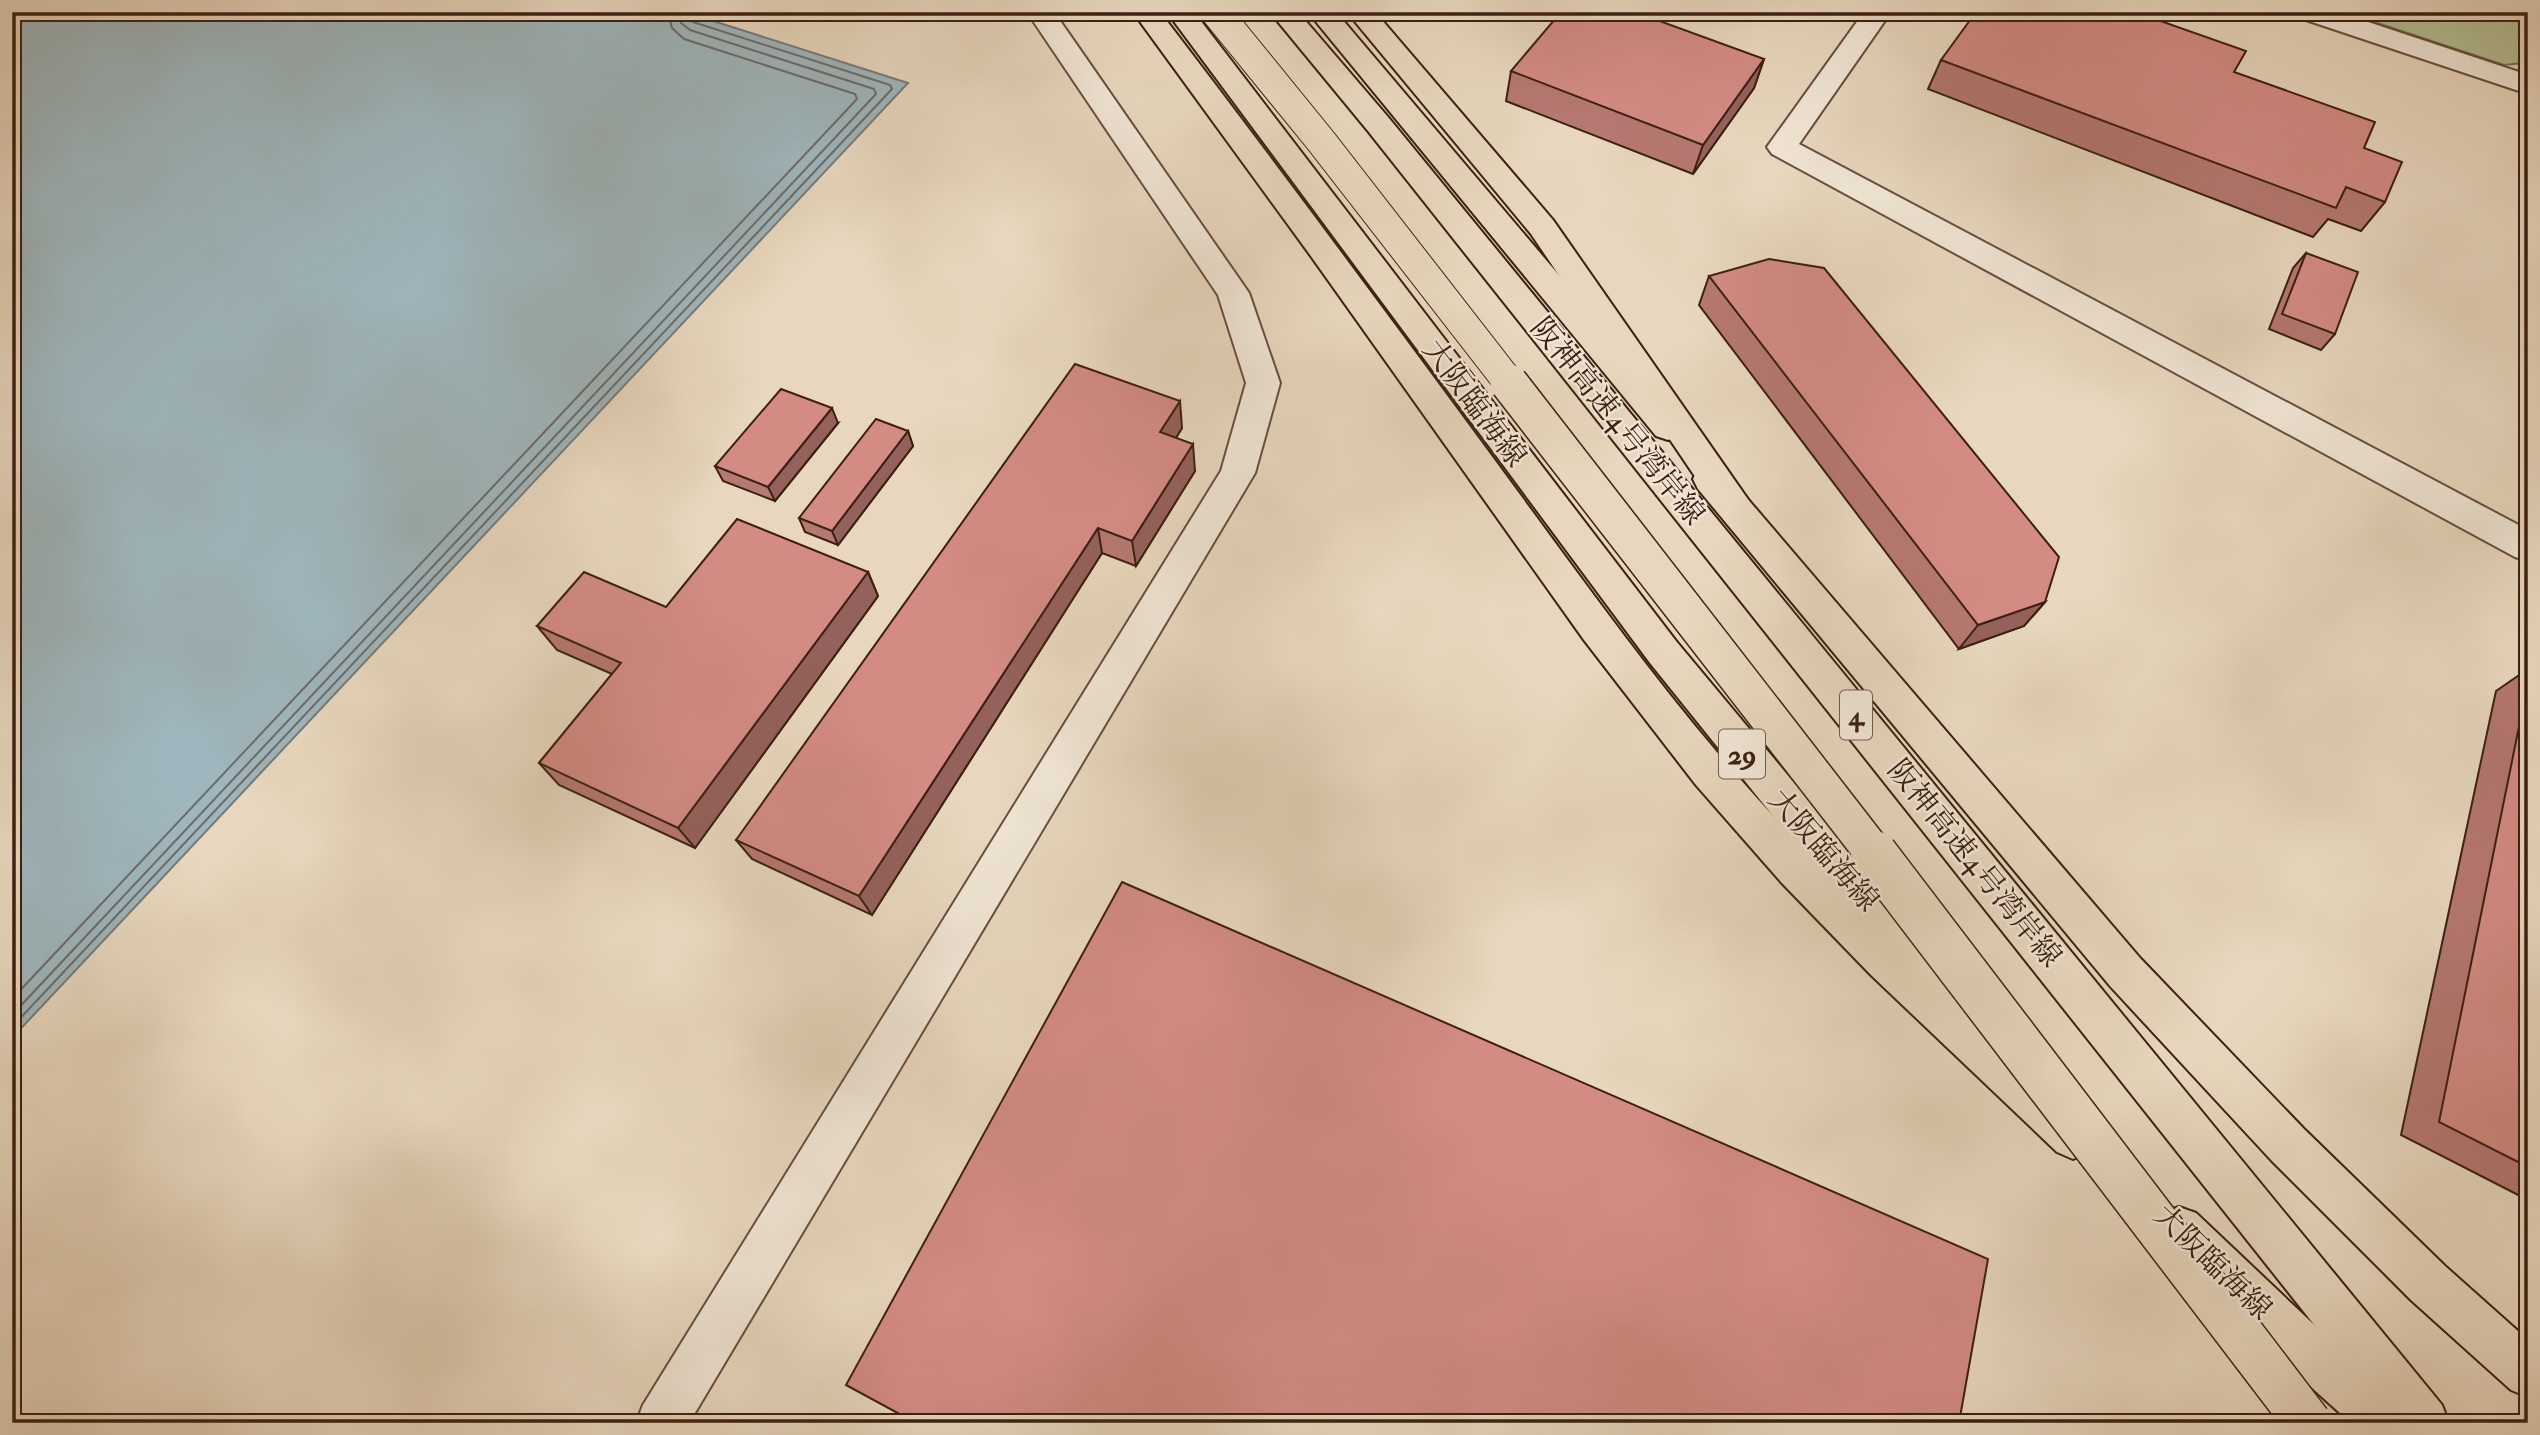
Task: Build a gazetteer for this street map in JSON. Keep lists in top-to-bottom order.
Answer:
{
  "streets": {
    "main road": [
      "大阪臨海線",
      "阪神高速4号湾岸線",
      "4",
      "29"
    ]
  }
}
